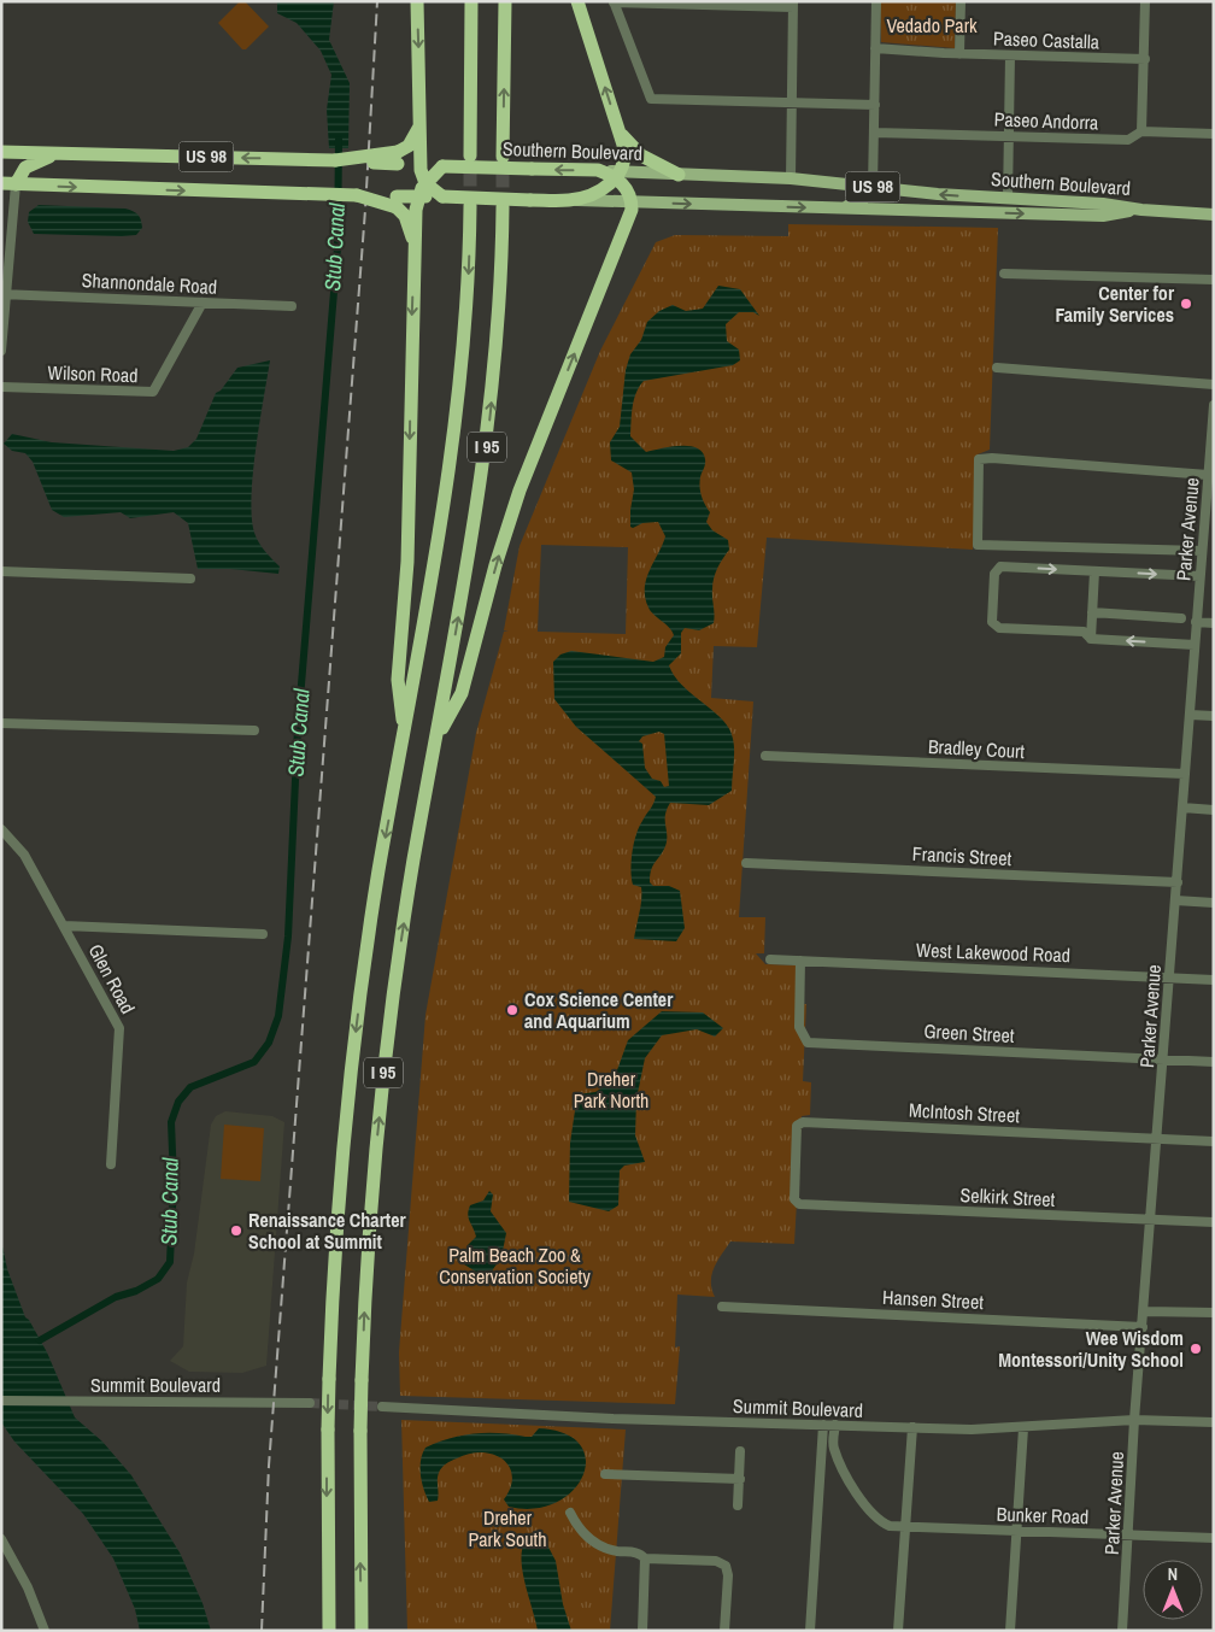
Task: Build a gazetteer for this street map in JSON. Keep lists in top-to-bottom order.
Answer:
{
  "streets": {
    "highway": ["Southern Boulevard", "US 98", "I 95"],
    "street": [
      "Paseo Castalla",
      "Paseo Andorra",
      "Shannondale Road",
      "Wilson Road",
      "Parker Avenue",
      "Bradley Court",
      "Francis Street",
      "West Lakewood Road",
      "Glen Road",
      "Green Street",
      "McIntosh Street",
      "Selkirk Street",
      "Hansen Street",
      "Summit Boulevard",
      "Bunker Road"
    ]
  },
  "crossings": [
    ["Southern Boulevard", "US 98"],
    ["Shannondale Road", "Wilson Road"],
    ["Parker Avenue", "Bradley Court"],
    ["Parker Avenue", "Francis Street"],
    ["Parker Avenue", "West Lakewood Road"],
    ["Parker Avenue", "Green Street"],
    ["Parker Avenue", "McIntosh Street"],
    ["Parker Avenue", "Selkirk Street"],
    ["Parker Avenue", "Hansen Street"],
    ["Parker Avenue", "Summit Boulevard"],
    ["Parker Avenue", "Bunker Road"],
    ["West Lakewood Road", "Green Street"],
    ["McIntosh Street", "Selkirk Street"]
  ],
  "water": ["Stub Canal"],
  "parks": [
    "Vedado Park",
    "Dreher Park North",
    "Palm Beach Zoo & Conservation Society",
    "Dreher Park South"
  ],
  "places": [
    "Center for Family Services",
    "Cox Science Center and Aquarium",
    "Renaissance Charter School at Summit",
    "Wee Wisdom Montessori/Unity School"
  ],
  "north": "top"
}
